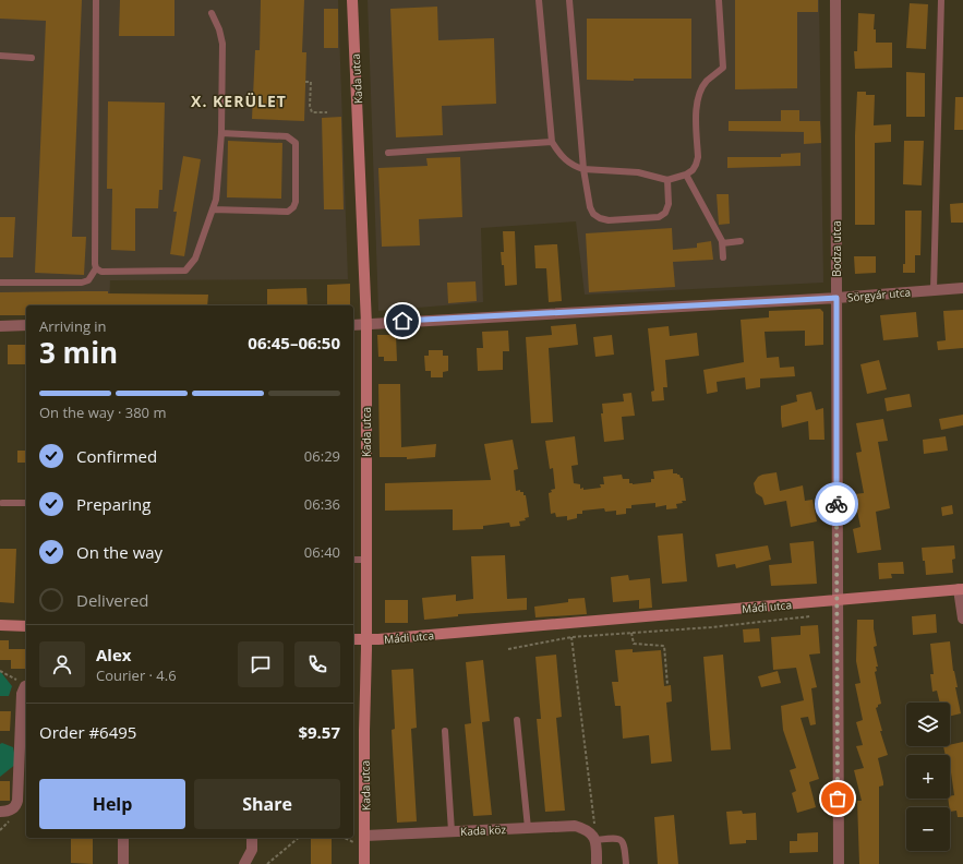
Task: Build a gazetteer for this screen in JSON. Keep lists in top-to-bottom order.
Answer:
{
  "streets": {
    "street": [
      "Kada utca",
      "Bodza utca",
      "Sörgyár utca",
      "Mádi utca",
      "Kada köz"
    ]
  },
  "crossings": [
    ["Kada utca", "Sörgyár utca"],
    ["Kada utca", "Mádi utca"],
    ["Kada utca", "Kada köz"],
    ["Bodza utca", "Sörgyár utca"],
    ["Bodza utca", "Mádi utca"]
  ],
  "districts": ["X. KERÜLET"],
  "page": {
    "heading": ["3 min", "Arriving in", "06:45–06:50"],
    "panel": [
      "Alex",
      "Courier · 4.6",
      "Order #6495",
      "$9.57"
    ],
    "bar": "On the way · 380 m",
    "list": [
      ["Confirmed", "06:29"],
      ["Preparing", "06:36"],
      ["On the way", "06:40"],
      "Delivered"
    ],
    "map_buttons": ["+", "−"],
    "buttons": ["Help", "Share"]
  }
}
